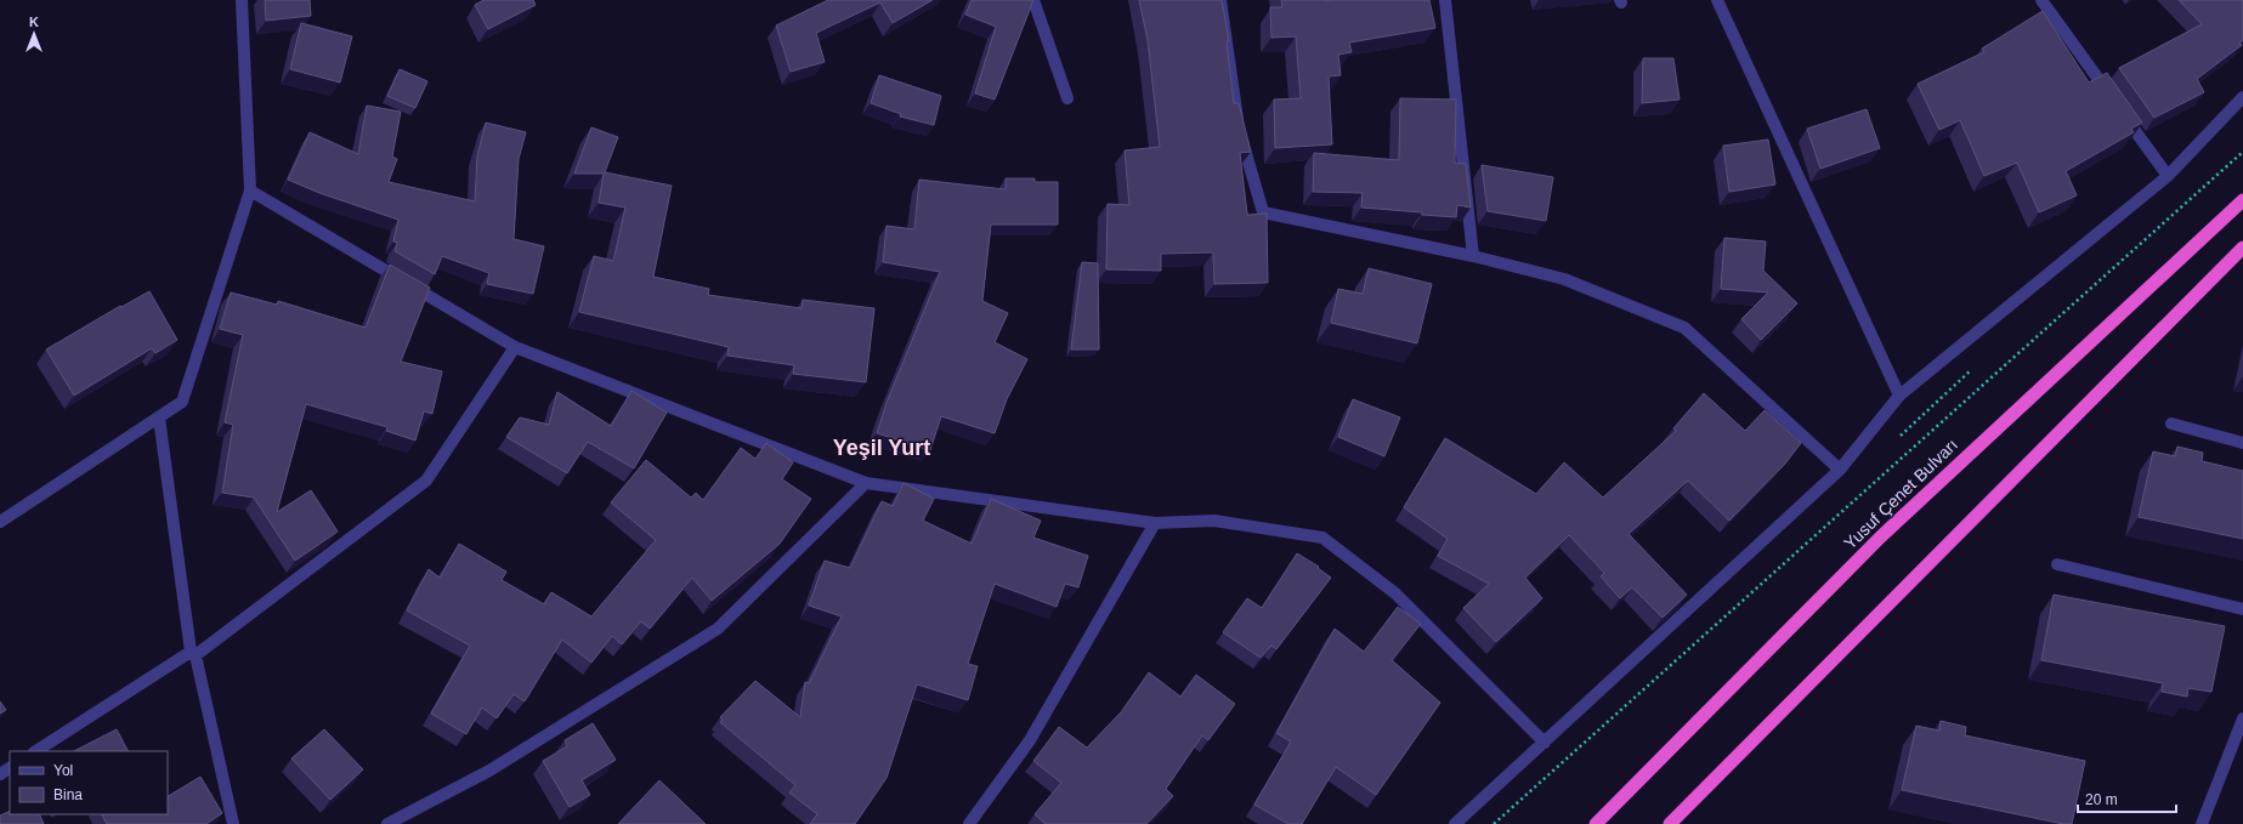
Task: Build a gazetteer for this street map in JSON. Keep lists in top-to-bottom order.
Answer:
{
  "streets": {
    "highway": ["Yusuf Çenet Bulvarı"]
  },
  "districts": ["Yeşil Yurt"],
  "legend": ["Yol", "Bina"],
  "scale_bar": "20 m",
  "north": "top"
}
